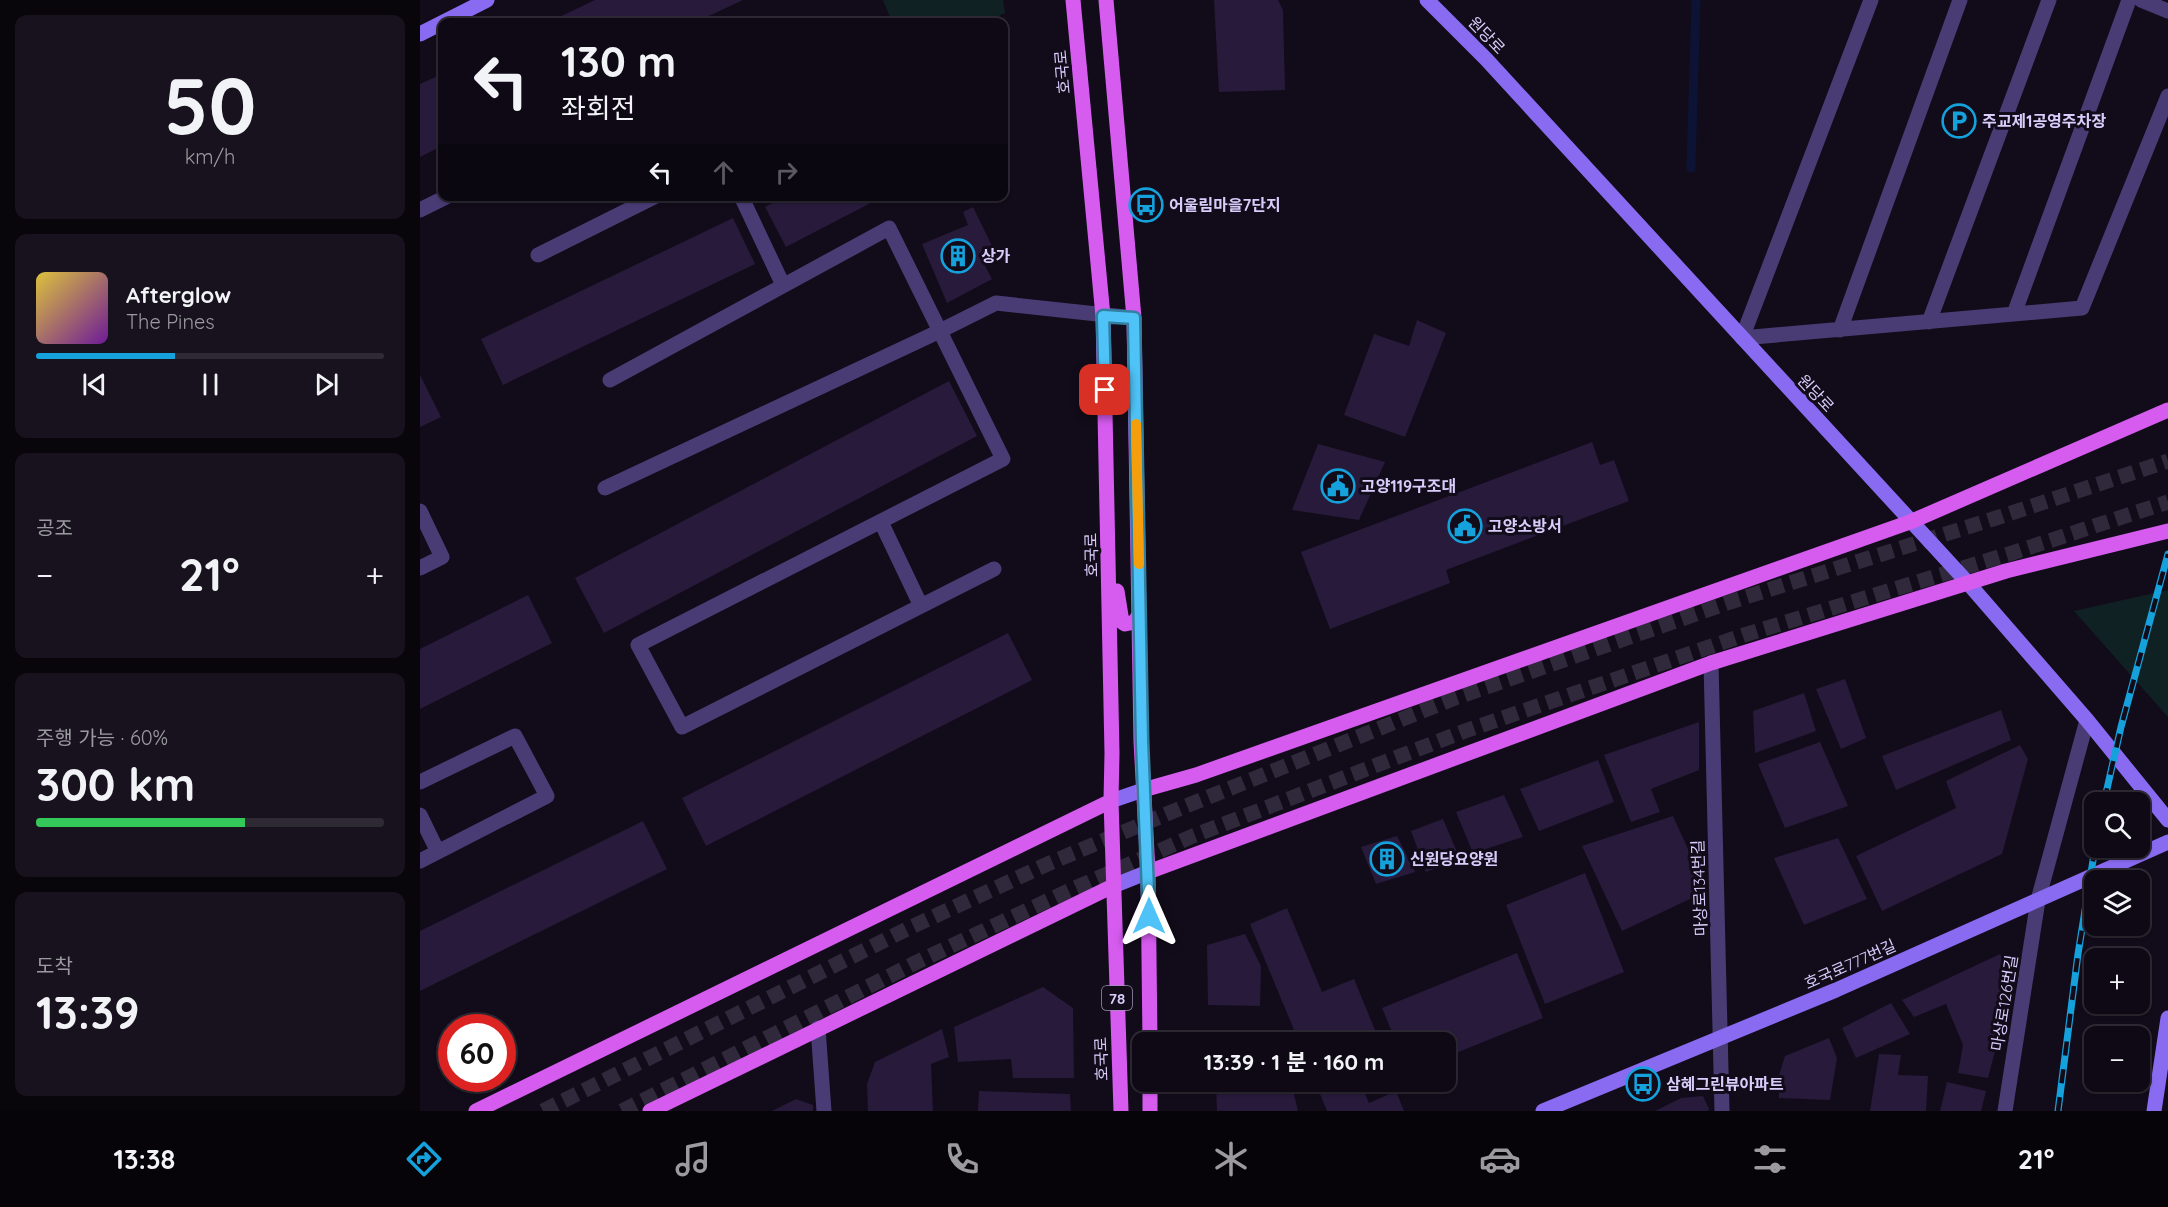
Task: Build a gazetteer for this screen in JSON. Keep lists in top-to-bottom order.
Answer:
{
  "streets": {
    "main road": [
      "원당로",
      "호국로",
      "호국로777번길",
      "78"
    ],
    "street": ["마상로134번길", "마상로126번길"]
  },
  "crossings": [
    ["원당로", "마상로126번길"],
    ["마상로134번길", "호국로777번길"],
    ["호국로777번길", "마상로126번길"]
  ],
  "places": {
    "parking": ["주교제1공영주차장"],
    "bus stop": ["어울림마을7단지", "삼혜그린뷰아파트"],
    "building": ["상가", "신원당요양원"],
    "public building": ["고양119구조대", "고양소방서"]
  },
  "page": {
    "tile": [
      ["50", "km/h"],
      "공조",
      ["주행 가능 · 60%", "300 km"],
      ["도착", "13:39"]
    ],
    "turn": ["130 m", "좌회전"],
    "song": ["Afterglow", "The Pines"],
    "heat": ["−", "21°", "+"],
    "map_buttons": ["+", "−"],
    "limit": "60",
    "trip": "13:39 · 1 분 · 160 m",
    "tabs": ["13:38", "21°"]
  }
}
